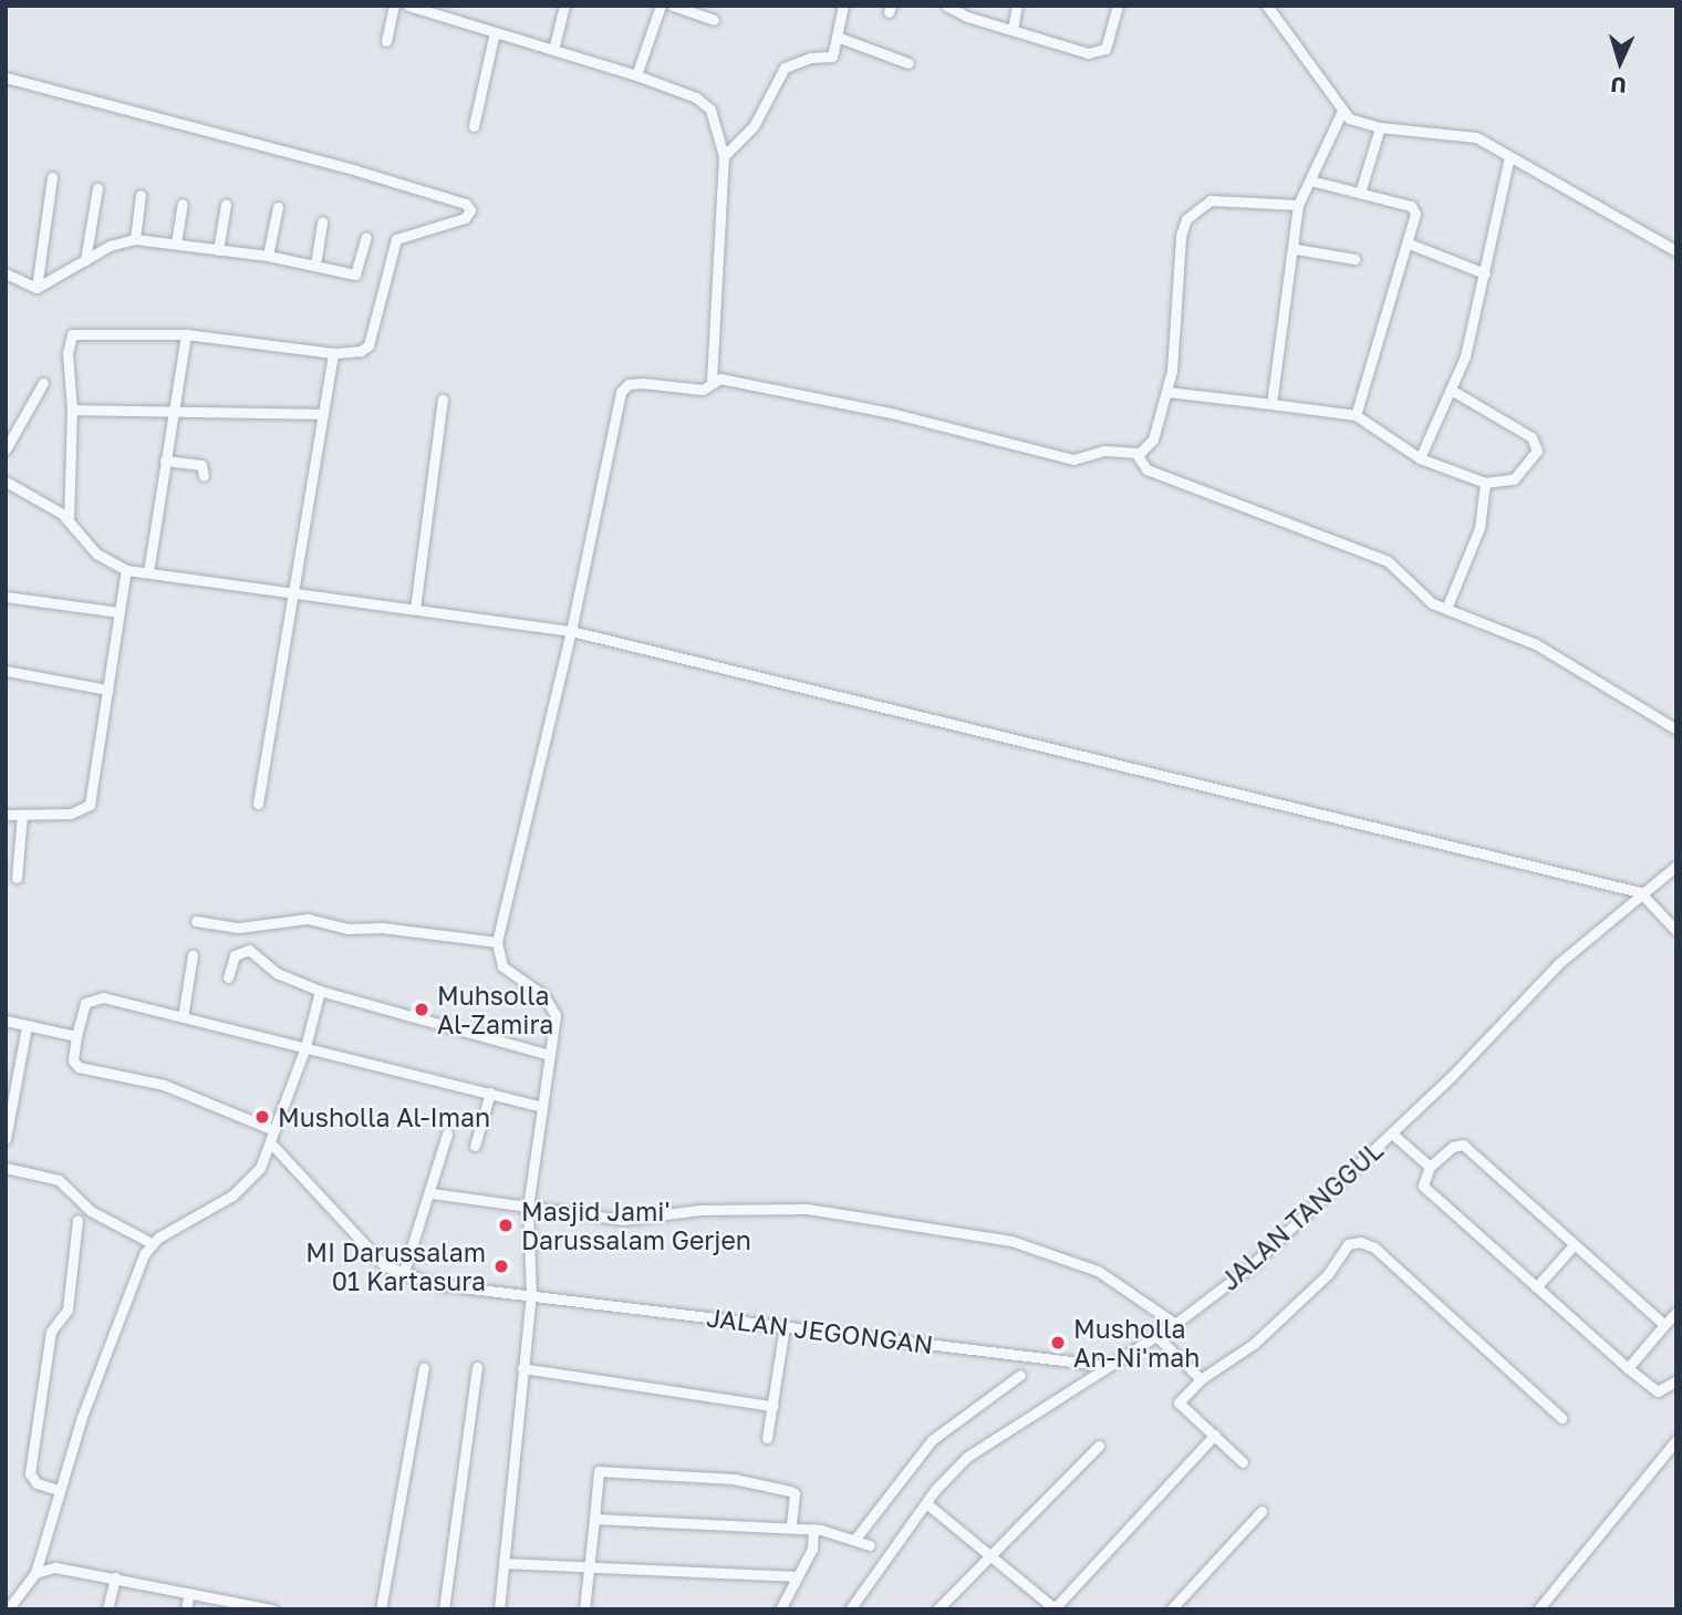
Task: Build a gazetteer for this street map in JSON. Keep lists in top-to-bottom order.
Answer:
{
  "streets": {
    "street": ["JALAN TANGGUL", "JALAN JEGONGAN"]
  },
  "crossings": [
    ["JALAN TANGGUL", "JALAN JEGONGAN"]
  ],
  "places": [
    "Muhsolla Al-Zamira",
    "Musholla Al-Iman",
    "Masjid Jami' Darussalam Gerjen",
    "MI Darussalam 01 Kartasura",
    "Musholla An-Ni'mah"
  ],
  "north": "bottom"
}
